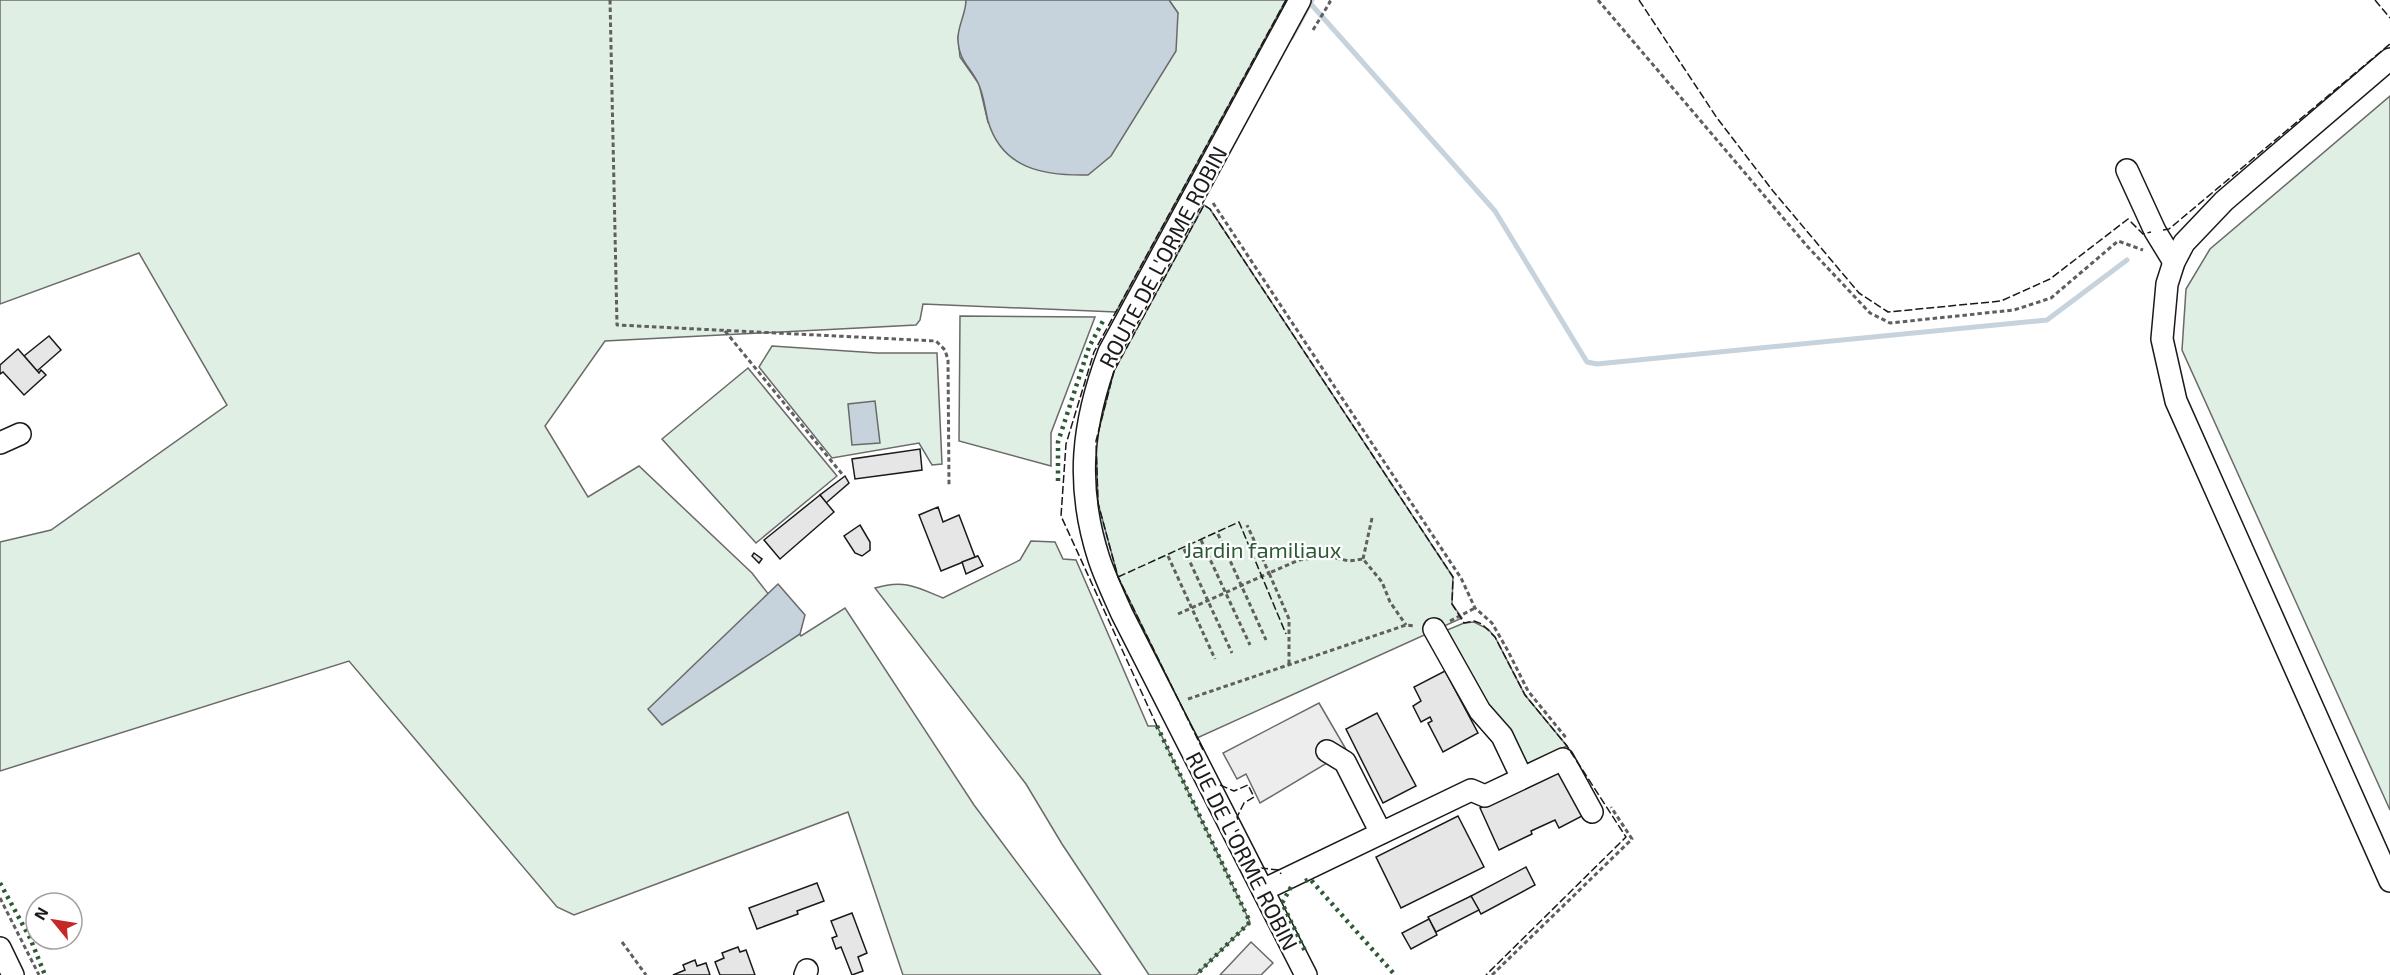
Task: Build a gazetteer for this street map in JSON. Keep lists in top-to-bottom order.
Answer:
{
  "streets": {
    "street": ["ROUTE DE L'ORME ROBIN", "RUE DE L'ORME ROBIN"]
  },
  "crossings": [
    ["ROUTE DE L'ORME ROBIN", "RUE DE L'ORME ROBIN"]
  ],
  "parks": ["Jardin familiaux"],
  "north": "top left"
}
